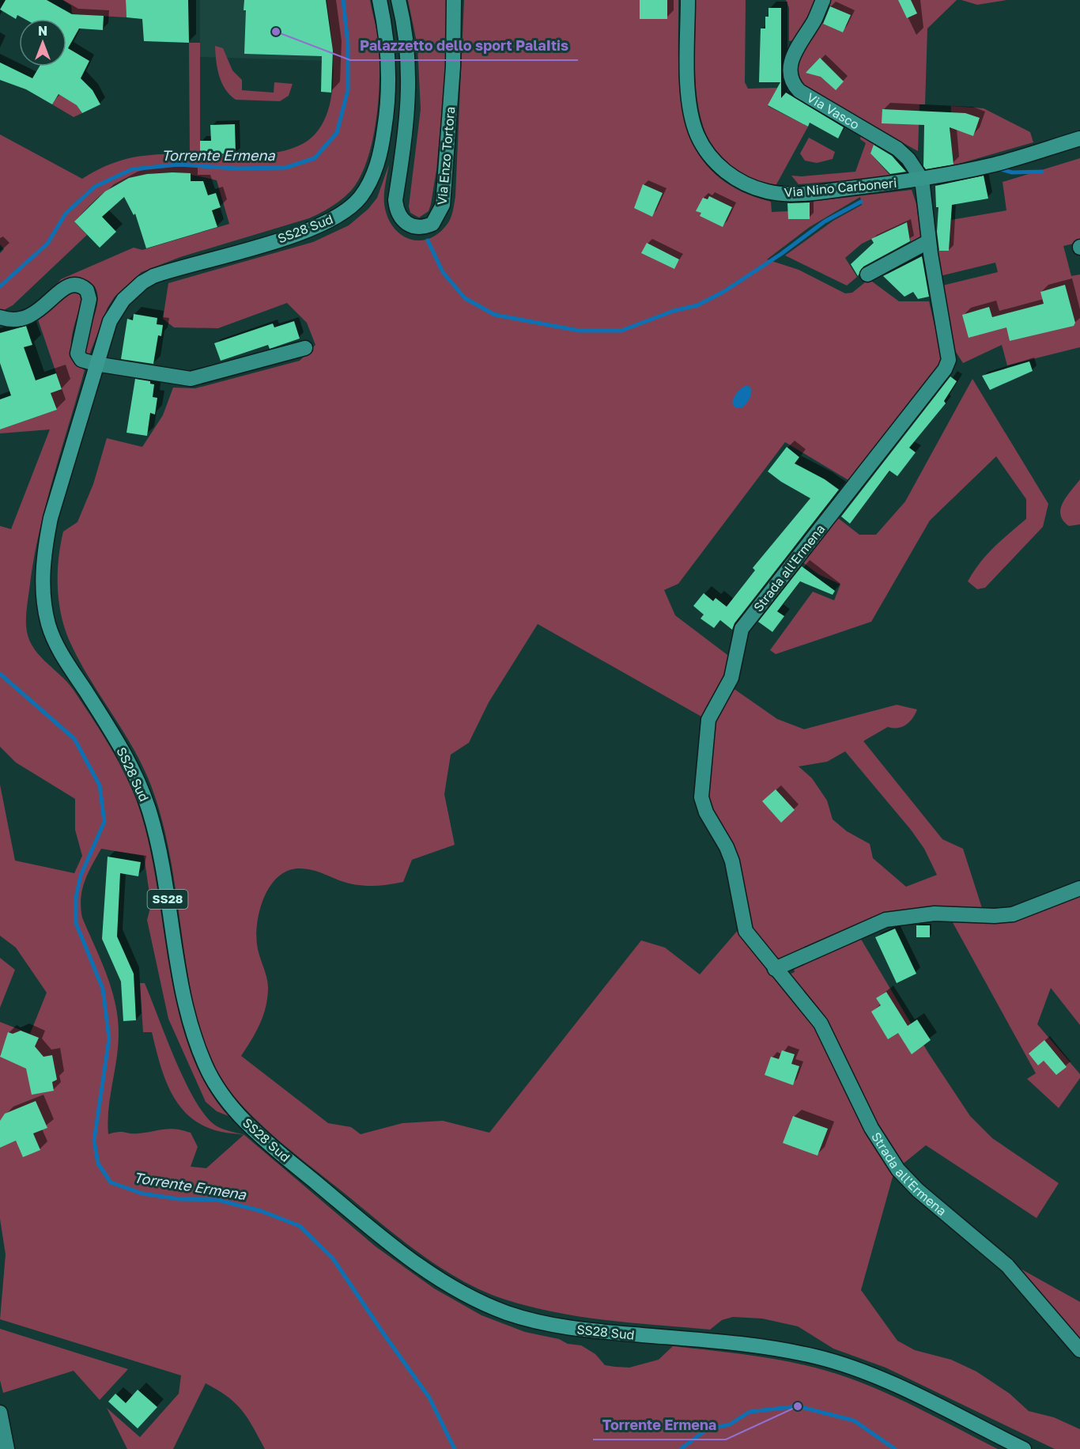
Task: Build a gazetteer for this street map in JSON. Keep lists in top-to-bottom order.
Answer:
{
  "streets": {
    "main road": [
      "Via Enzo Tortora",
      "Via Nino Carboneri",
      "SS28 Sud",
      "SS28"
    ],
    "street": ["Via Vasco", "Strada all'Ermena"]
  },
  "crossings": [
    ["Via Vasco", "Via Nino Carboneri"],
    ["Via Vasco", "Strada all'Ermena"],
    ["Via Nino Carboneri", "Strada all'Ermena"]
  ],
  "water": ["Torrente Ermena"],
  "places": ["Palazzetto dello sport PalaItis", "Torrente Ermena"],
  "north": "top"
}
